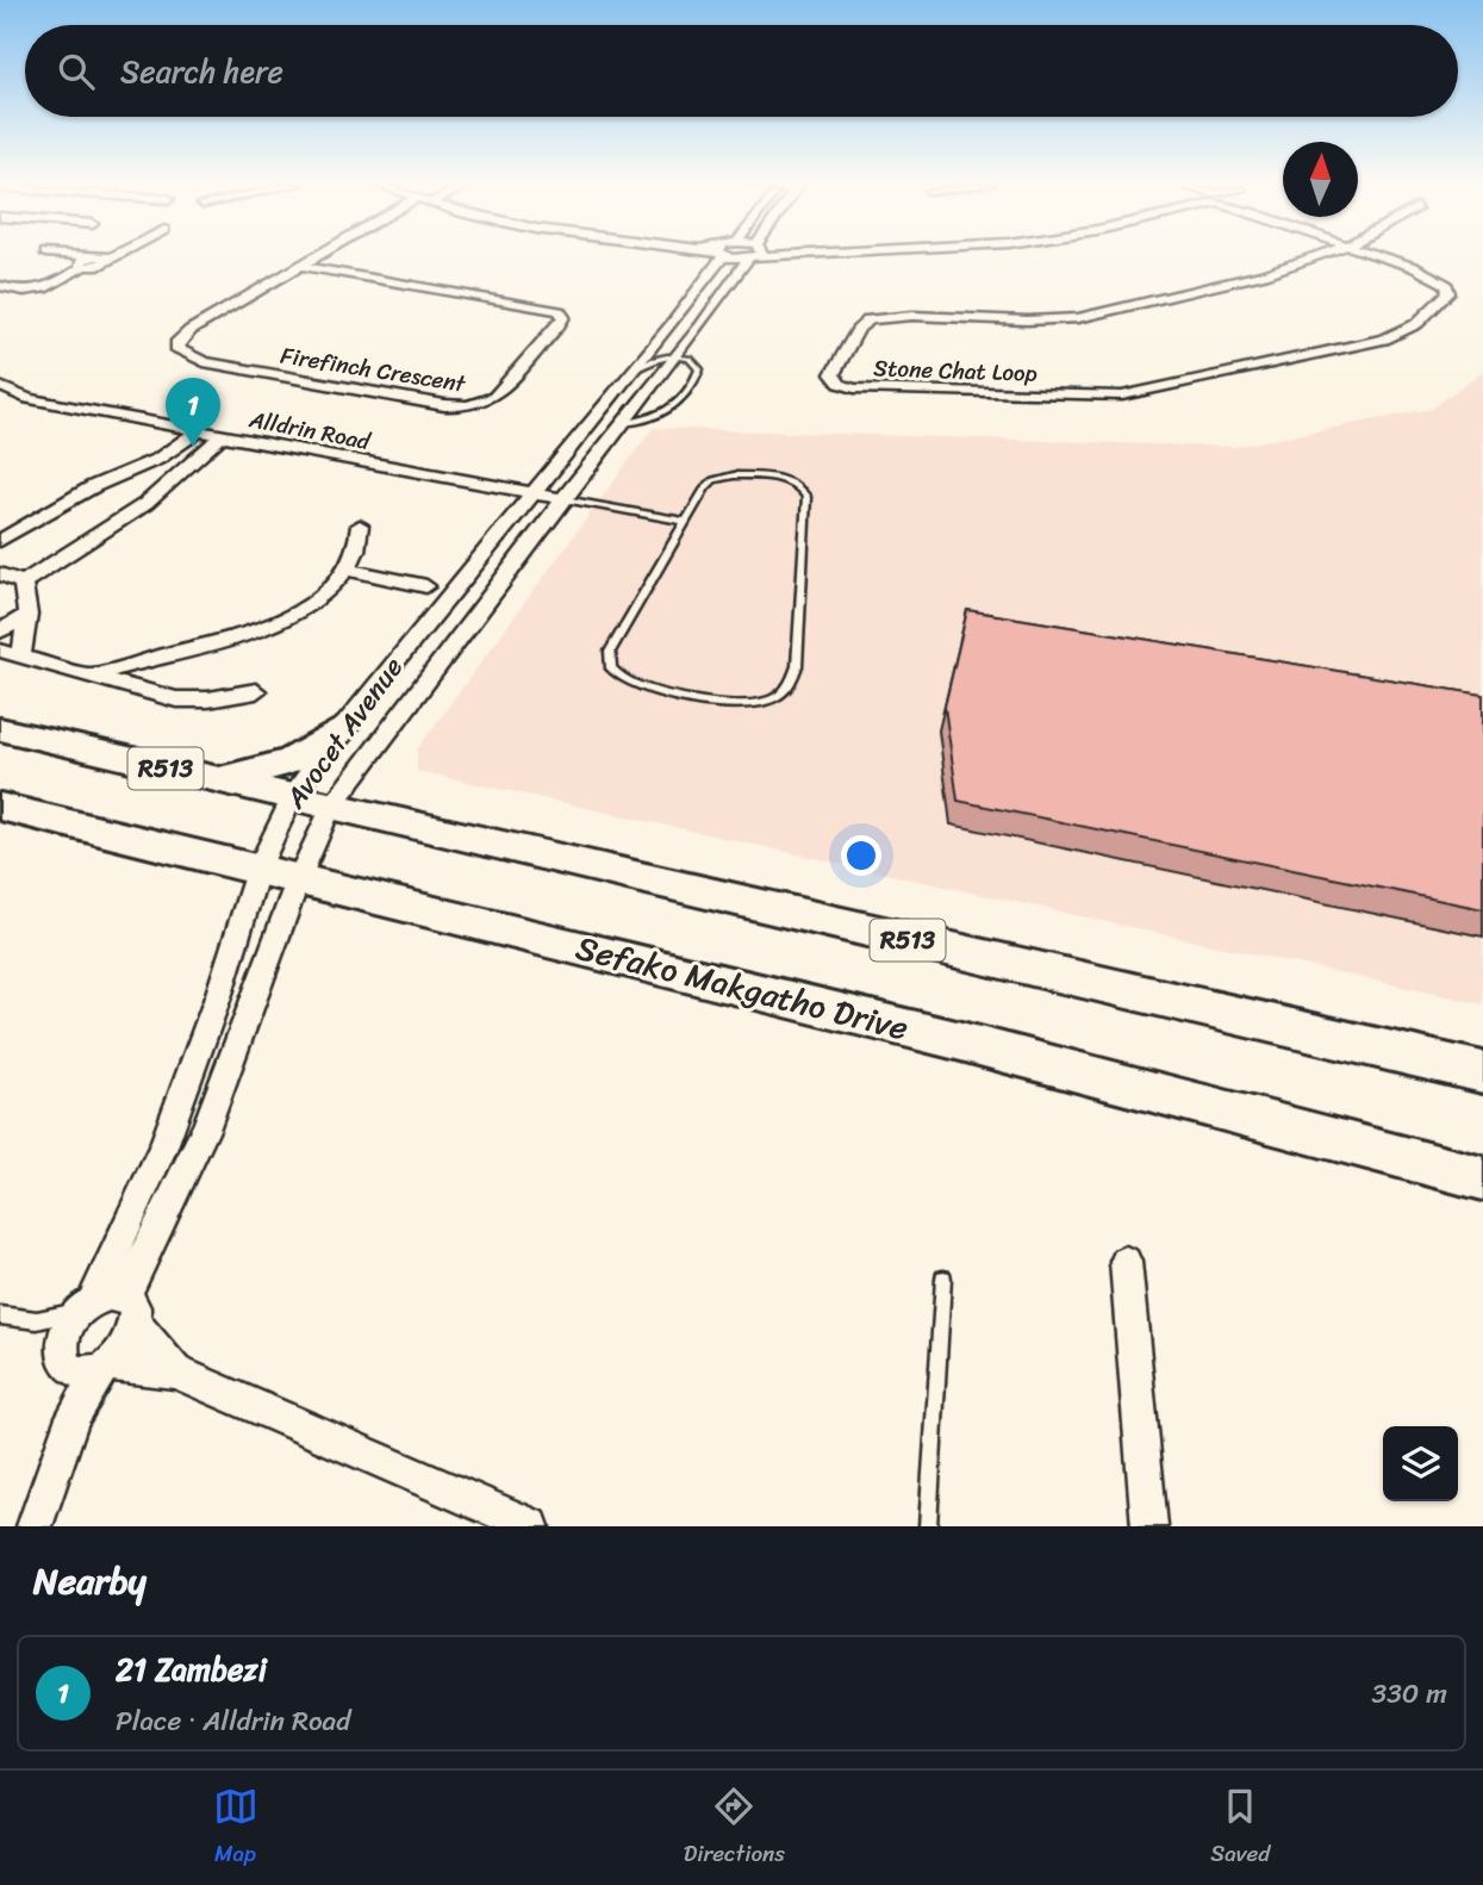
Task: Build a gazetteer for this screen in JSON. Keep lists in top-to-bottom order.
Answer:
{
  "streets": {
    "main road": ["R513", "Sefako Makgatho Drive"],
    "street": [
      "Firefinch Crescent",
      "Stone Chat Loop",
      "Alldrin Road",
      "Avocet Avenue"
    ]
  },
  "crossings": [
    ["Alldrin Road", "Avocet Avenue"],
    ["Avocet Avenue", "R513"],
    ["Avocet Avenue", "Sefako Makgatho Drive"]
  ],
  "north": "top",
  "page": {
    "search": "Search here",
    "pins": "1",
    "heading": "Nearby",
    "list": [
      {
        "mark": "1",
        "name": "21 Zambezi",
        "note": "Place · Alldrin Road",
        "value": "330 m"
      }
    ],
    "nav": ["Map", "Directions", "Saved"]
  }
}
